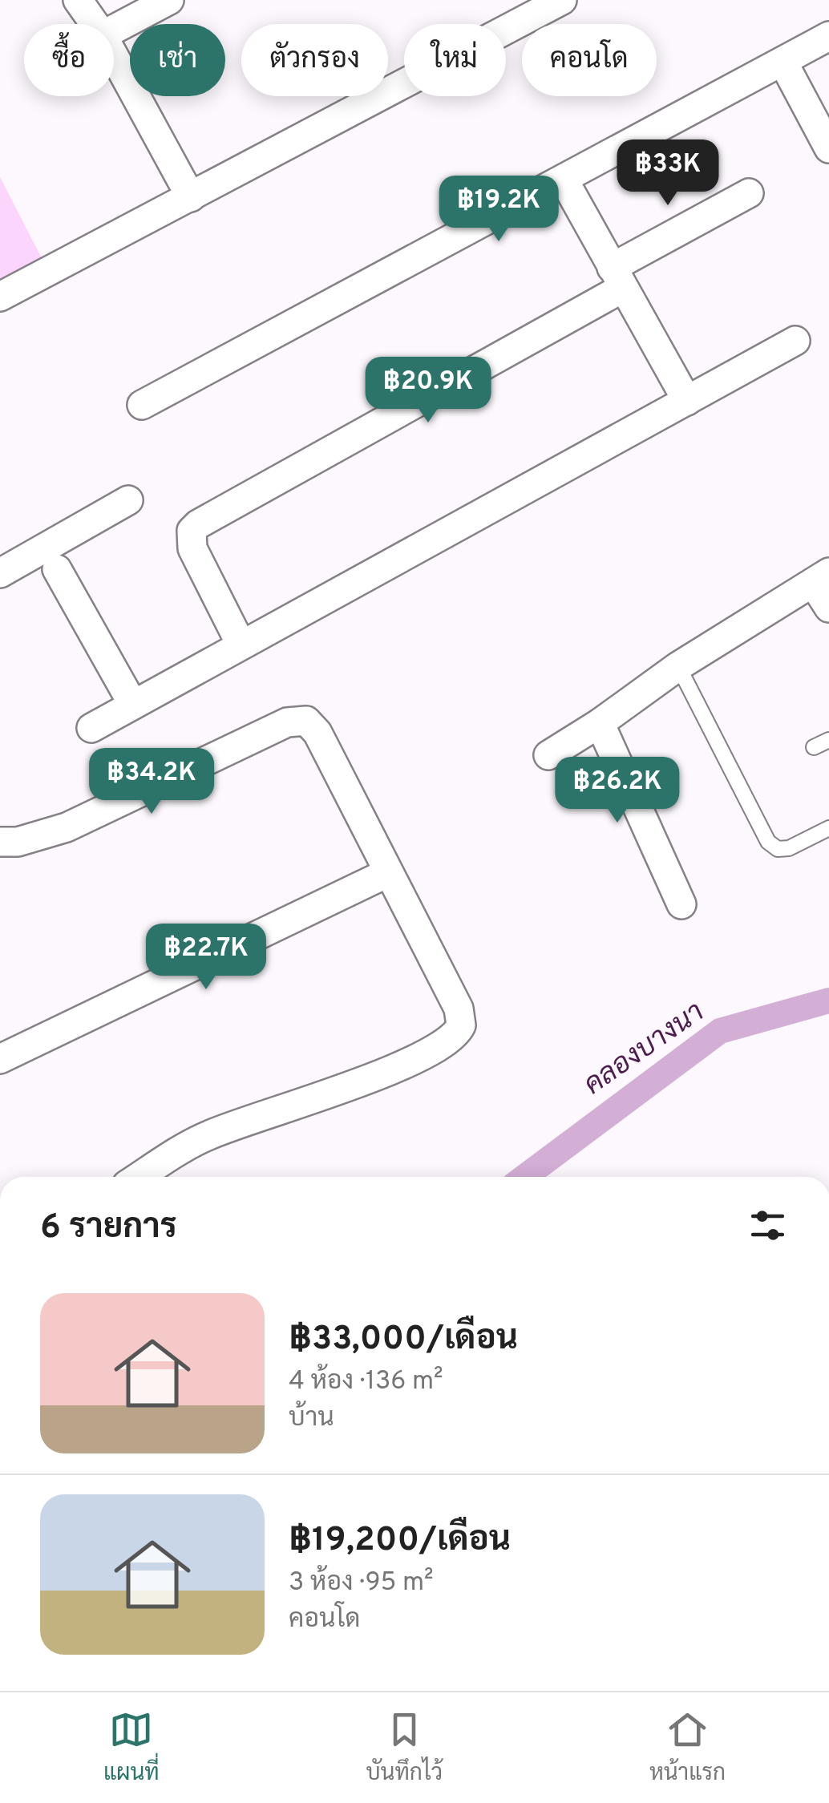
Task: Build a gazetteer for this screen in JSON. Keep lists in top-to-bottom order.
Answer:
{
  "water": ["คลองบางนา"],
  "page": {
    "chip": [
      "ซื้อ",
      "เช่า",
      "ตัวกรอง",
      "ใหม่",
      "คอนโด"
    ],
    "price": [
      "฿33K",
      "฿19.2K",
      "฿20.9K",
      "฿34.2K",
      "฿26.2K",
      "฿22.7K"
    ],
    "heading": "6 รายการ",
    "list": [
      {
        "name": "฿33,000/เดือน",
        "note": "4 ห้อง · 136 m² · บ้าน"
      },
      {
        "name": "฿19,200/เดือน",
        "note": "3 ห้อง · 95 m² · คอนโด"
      }
    ],
    "tabs": ["แผนที่", "บันทึกไว้", "หน้าแรก"]
  }
}
